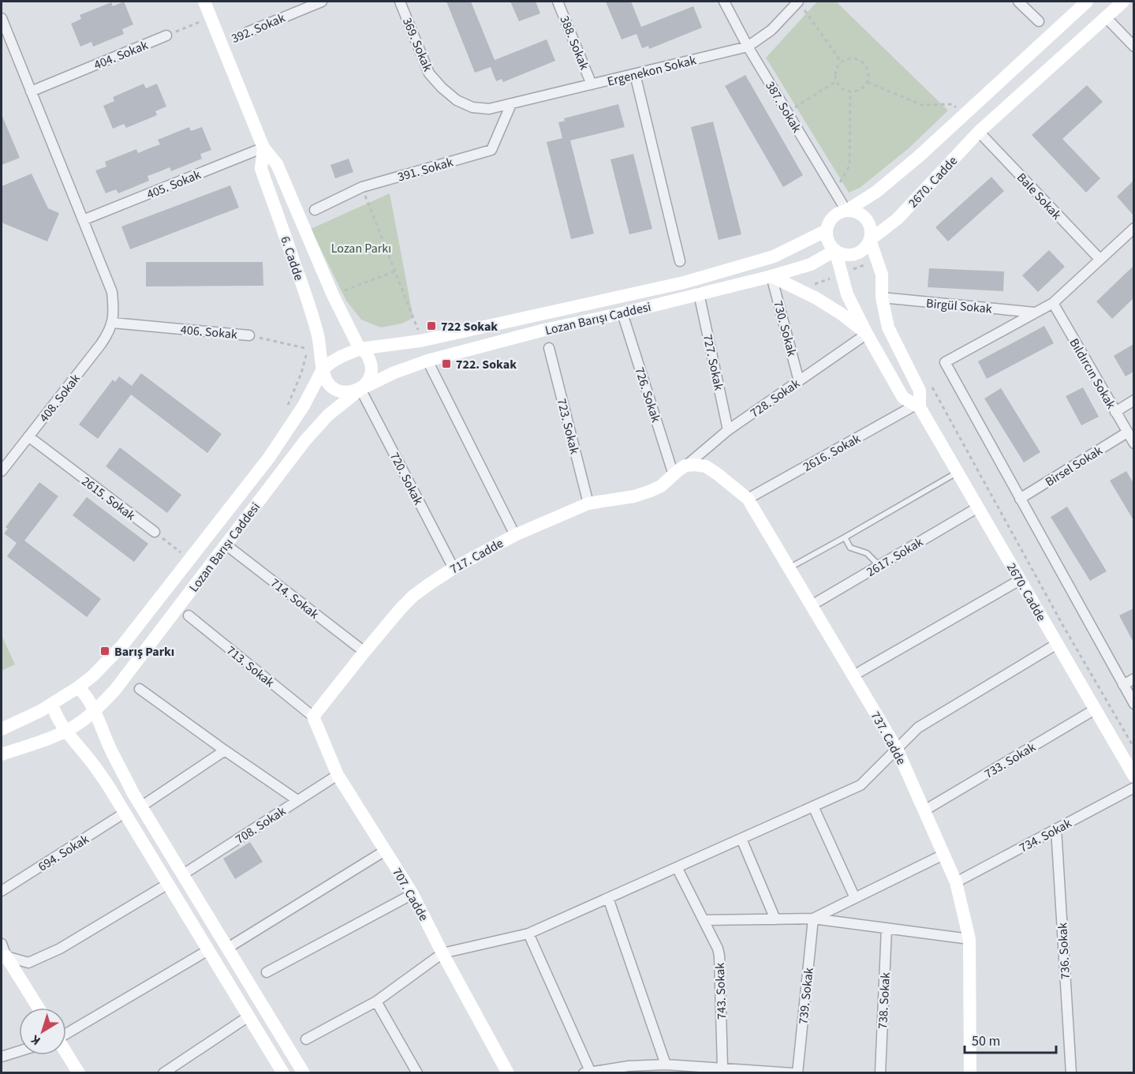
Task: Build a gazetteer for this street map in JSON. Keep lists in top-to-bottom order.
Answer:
{
  "streets": {
    "main road": [
      "2670. Cadde",
      "6. Cadde",
      "Lozan Barışı Caddesi",
      "717. Cadde",
      "737. Cadde",
      "707. Cadde"
    ],
    "street": [
      "392. Sokak",
      "388. Sokak",
      "369. Sokak",
      "404. Sokak",
      "Ergenekon Sokak",
      "387. Sokak",
      "391. Sokak",
      "405. Sokak",
      "Bale Sokak",
      "Birgül Sokak",
      "730. Sokak",
      "406. Sokak",
      "727. Sokak",
      "Bıldırcın Sokak",
      "726. Sokak",
      "408. Sokak",
      "728. Sokak",
      "723. Sokak",
      "2616. Sokak",
      "Birsel Sokak",
      "720. Sokak",
      "2615. Sokak",
      "2617. Sokak",
      "714. Sokak",
      "713. Sokak",
      "733. Sokak",
      "708. Sokak",
      "734. Sokak",
      "694. Sokak",
      "736. Sokak",
      "743. Sokak",
      "739. Sokak",
      "738. Sokak"
    ]
  },
  "crossings": [
    ["388. Sokak", "Ergenekon Sokak"],
    ["369. Sokak", "Ergenekon Sokak"],
    ["Ergenekon Sokak", "387. Sokak"],
    ["Ergenekon Sokak", "391. Sokak"],
    ["387. Sokak", "2670. Cadde"],
    ["387. Sokak", "Lozan Barışı Caddesi"],
    ["2670. Cadde", "Bale Sokak"],
    ["2670. Cadde", "Birgül Sokak"],
    ["2670. Cadde", "Lozan Barışı Caddesi"],
    ["2670. Cadde", "728. Sokak"],
    ["2670. Cadde", "2616. Sokak"],
    ["2670. Cadde", "2617. Sokak"],
    ["2670. Cadde", "733. Sokak"],
    ["405. Sokak", "6. Cadde"],
    ["Bale Sokak", "Birgül Sokak"],
    ["6. Cadde", "Lozan Barışı Caddesi"],
    ["6. Cadde", "720. Sokak"],
    ["Birgül Sokak", "Bıldırcın Sokak"],
    ["Birgül Sokak", "Birsel Sokak"],
    ["Lozan Barışı Caddesi", "730. Sokak"],
    ["Lozan Barışı Caddesi", "727. Sokak"],
    ["Lozan Barışı Caddesi", "726. Sokak"],
    ["Lozan Barışı Caddesi", "720. Sokak"],
    ["Lozan Barışı Caddesi", "714. Sokak"],
    ["730. Sokak", "728. Sokak"],
    ["406. Sokak", "408. Sokak"],
    ["727. Sokak", "728. Sokak"],
    ["Bıldırcın Sokak", "Birsel Sokak"],
    ["726. Sokak", "717. Cadde"],
    ["408. Sokak", "2615. Sokak"],
    ["728. Sokak", "717. Cadde"],
    ["728. Sokak", "737. Cadde"],
    ["723. Sokak", "717. Cadde"],
    ["2616. Sokak", "737. Cadde"],
    ["720. Sokak", "717. Cadde"],
    ["717. Cadde", "714. Sokak"],
    ["717. Cadde", "713. Sokak"],
    ["717. Cadde", "737. Cadde"],
    ["717. Cadde", "707. Cadde"],
    ["2617. Sokak", "737. Cadde"],
    ["713. Sokak", "707. Cadde"],
    ["737. Cadde", "733. Sokak"],
    ["737. Cadde", "734. Sokak"],
    ["708. Sokak", "707. Cadde"],
    ["734. Sokak", "736. Sokak"]
  ],
  "parks": ["Lozan Parkı"],
  "places": {
    "transit": ["722 Sokak", "722. Sokak", "Barış Parkı"]
  },
  "scale_bar": "50 m",
  "north": "bottom left"
}
